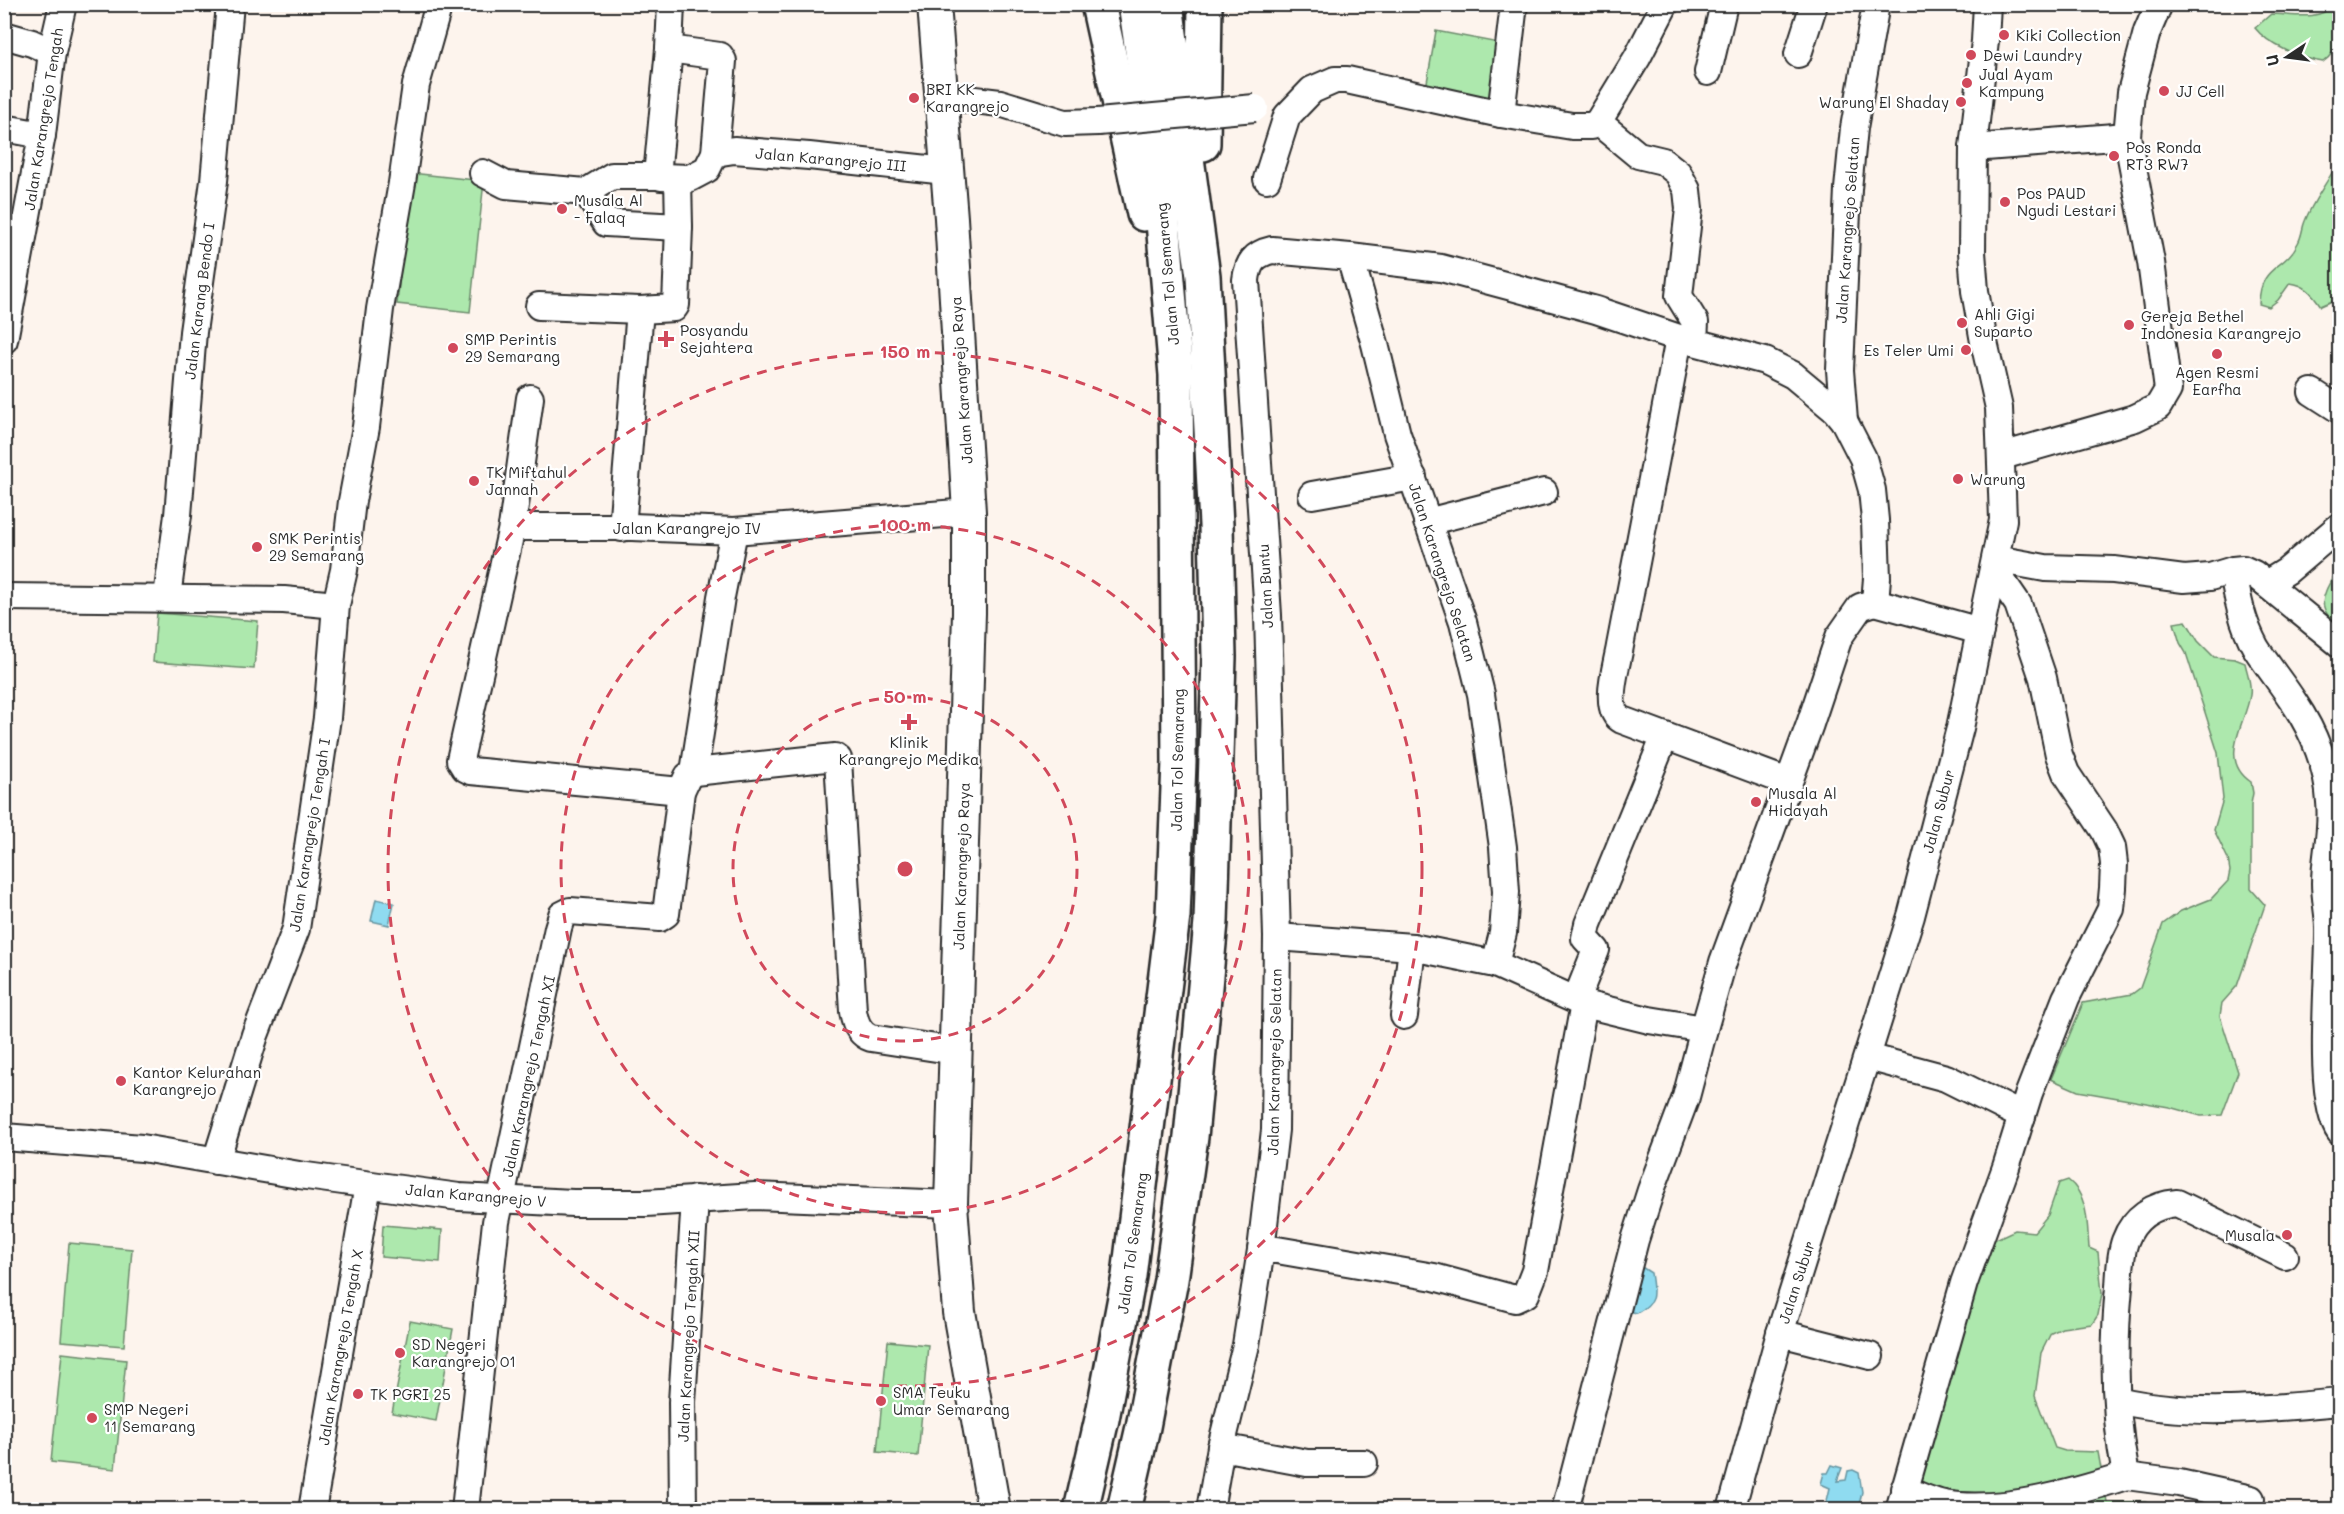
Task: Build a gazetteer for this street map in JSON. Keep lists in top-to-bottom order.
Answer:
{
  "streets": {
    "highway": ["Jalan Tol Semarang"],
    "main road": ["Jalan Karangrejo Raya"],
    "street": [
      "Jalan Karangrejo Tengah",
      "Jalan Karangrejo III",
      "Jalan Karangrejo Selatan",
      "Jalan Karang Bendo I",
      "Jalan Karangrejo IV",
      "Jalan Buntu",
      "Jalan Subur",
      "Jalan Karangrejo Tengah I",
      "Jalan Karangrejo Tengah XI",
      "Jalan Karangrejo V",
      "Jalan Karangrejo Tengah XII",
      "Jalan Karangrejo Tengah X"
    ]
  },
  "crossings": [
    ["Jalan Karangrejo III", "Jalan Karangrejo Raya"],
    ["Jalan Karangrejo Selatan", "Jalan Buntu"],
    ["Jalan Karangrejo Raya", "Jalan Karangrejo IV"],
    ["Jalan Karangrejo Raya", "Jalan Karangrejo V"],
    ["Jalan Karangrejo Tengah I", "Jalan Karangrejo V"],
    ["Jalan Karangrejo Tengah XI", "Jalan Karangrejo V"],
    ["Jalan Karangrejo V", "Jalan Karangrejo Tengah XII"],
    ["Jalan Karangrejo V", "Jalan Karangrejo Tengah X"]
  ],
  "places": {
    "other": [
      "Kiki Collection",
      "Dewi Laundry",
      "Jual Ayam Kampung",
      "JJ Cell",
      "BRI KK Karangrejo",
      "Warung El Shaday",
      "Pos Ronda RT3 RW7",
      "Pos PAUD Ngudi Lestari",
      "Musala Al - Falaq",
      "Ahli Gigi Suparto",
      "Gereja Bethel Indonesia Karangrejo",
      "SMP Perintis 29 Semarang",
      "Es Teler Umi",
      "Agen Resmi Earfha",
      "Warung",
      "TK Miftahul Jannah",
      "SMK Perintis 29 Semarang",
      "Musala Al Hidayah",
      "Kantor Kelurahan Karangrejo",
      "Musala",
      "SD Negeri Karangrejo 01",
      "TK PGRI 25",
      "SMA Teuku Umar Semarang",
      "SMP Negeri 11 Semarang"
    ],
    "health": ["Posyandu Sejahtera", "Klinik Karangrejo Medika"]
  },
  "north": "left",
  "rings": ["150 m", "100 m", "50 m"]
}
